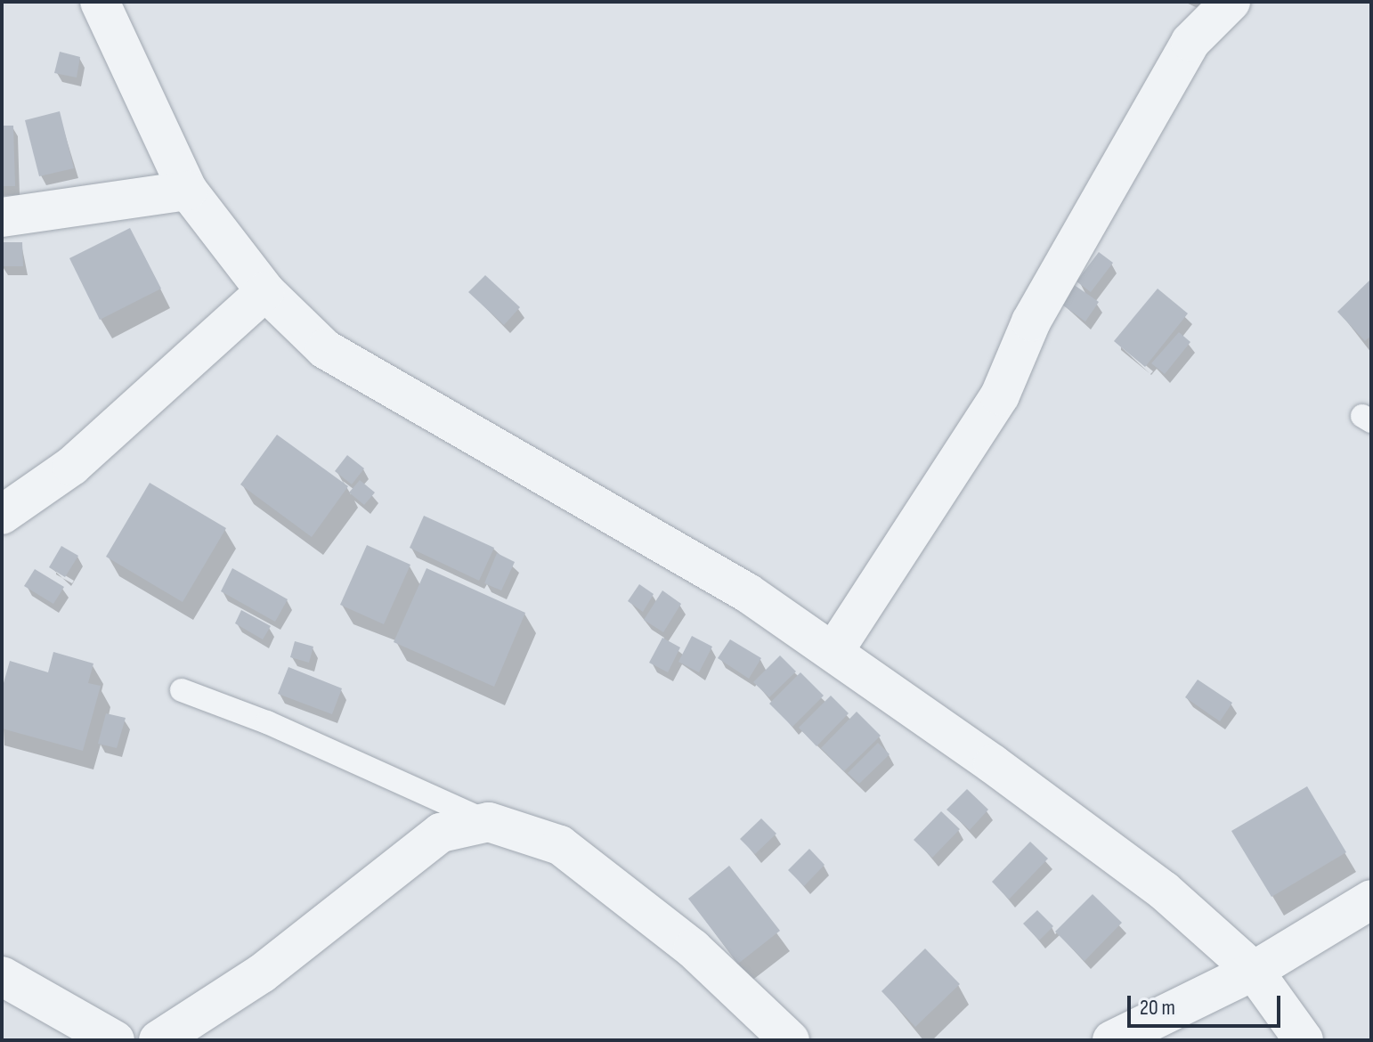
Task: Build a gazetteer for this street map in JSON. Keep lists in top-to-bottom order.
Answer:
{
  "scale_bar": "20 m"
}
